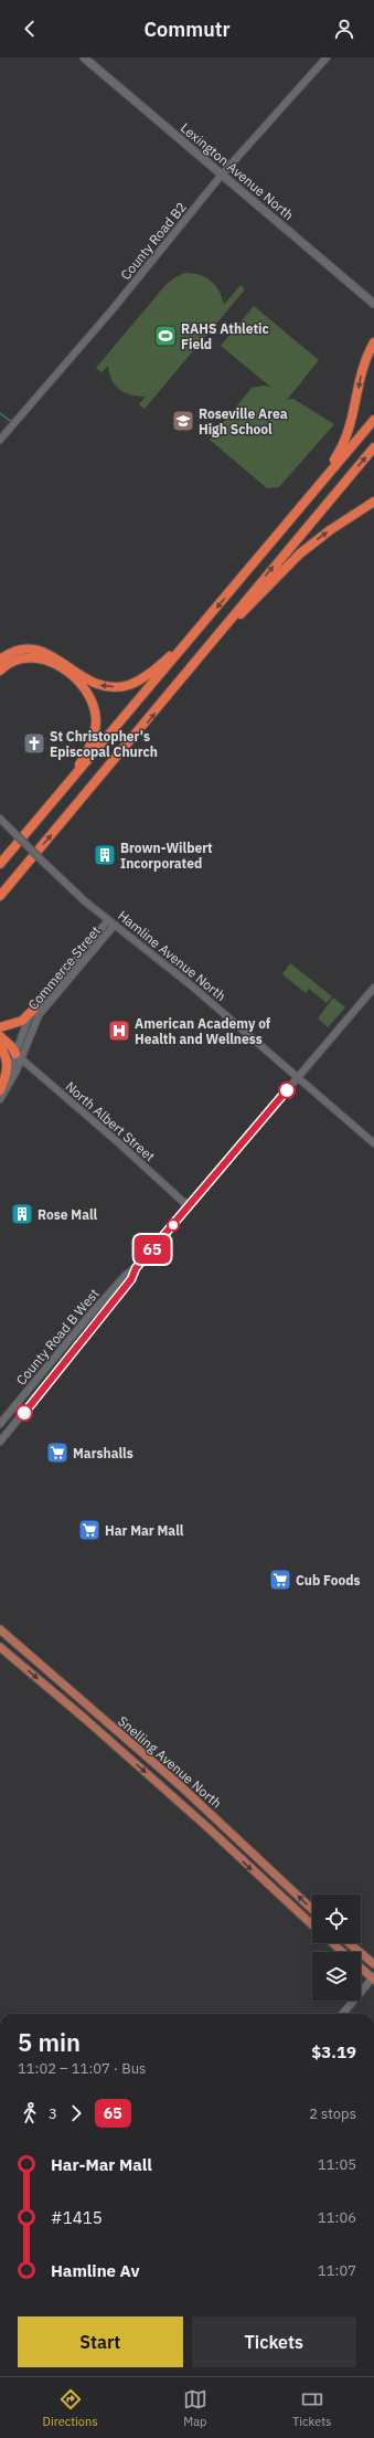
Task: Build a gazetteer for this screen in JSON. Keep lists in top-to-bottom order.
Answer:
{
  "streets": {
    "main road": ["Lexington Avenue North", "Snelling Avenue North"],
    "street": [
      "County Road B2",
      "Hamline Avenue North",
      "Commerce Street",
      "North Albert Street",
      "County Road B West"
    ]
  },
  "crossings": [
    ["Lexington Avenue North", "County Road B2"],
    ["Hamline Avenue North", "Commerce Street"],
    ["Hamline Avenue North", "County Road B West"],
    ["Commerce Street", "North Albert Street"],
    ["North Albert Street", "County Road B West"]
  ],
  "places": {
    "sports": ["RAHS Athletic Field"],
    "school or university": ["Roseville Area High School"],
    "church": ["St Christopher's Episcopal Church"],
    "building": ["Brown-Wilbert Incorporated", "Rose Mall"],
    "hospital": ["American Academy of Health and Wellness"],
    "supermarket": ["Marshalls", "Har Mar Mall", "Cub Foods"]
  },
  "lines": ["bus line 65"],
  "page": {
    "header": "Commutr",
    "on_map": "65",
    "heading": ["5 min", "11:02 – 11:07 · Bus", "$3.19"],
    "legs": ["3", "65", "2 stops"],
    "list": [
      {
        "name": "Har-Mar Mall",
        "value": "11:05"
      },
      {
        "name": "#1415",
        "value": "11:06"
      },
      {
        "name": "Hamline Av",
        "value": "11:07"
      }
    ],
    "buttons": ["Start", "Tickets"],
    "tabs": ["Directions", "Map", "Tickets"]
  }
}
